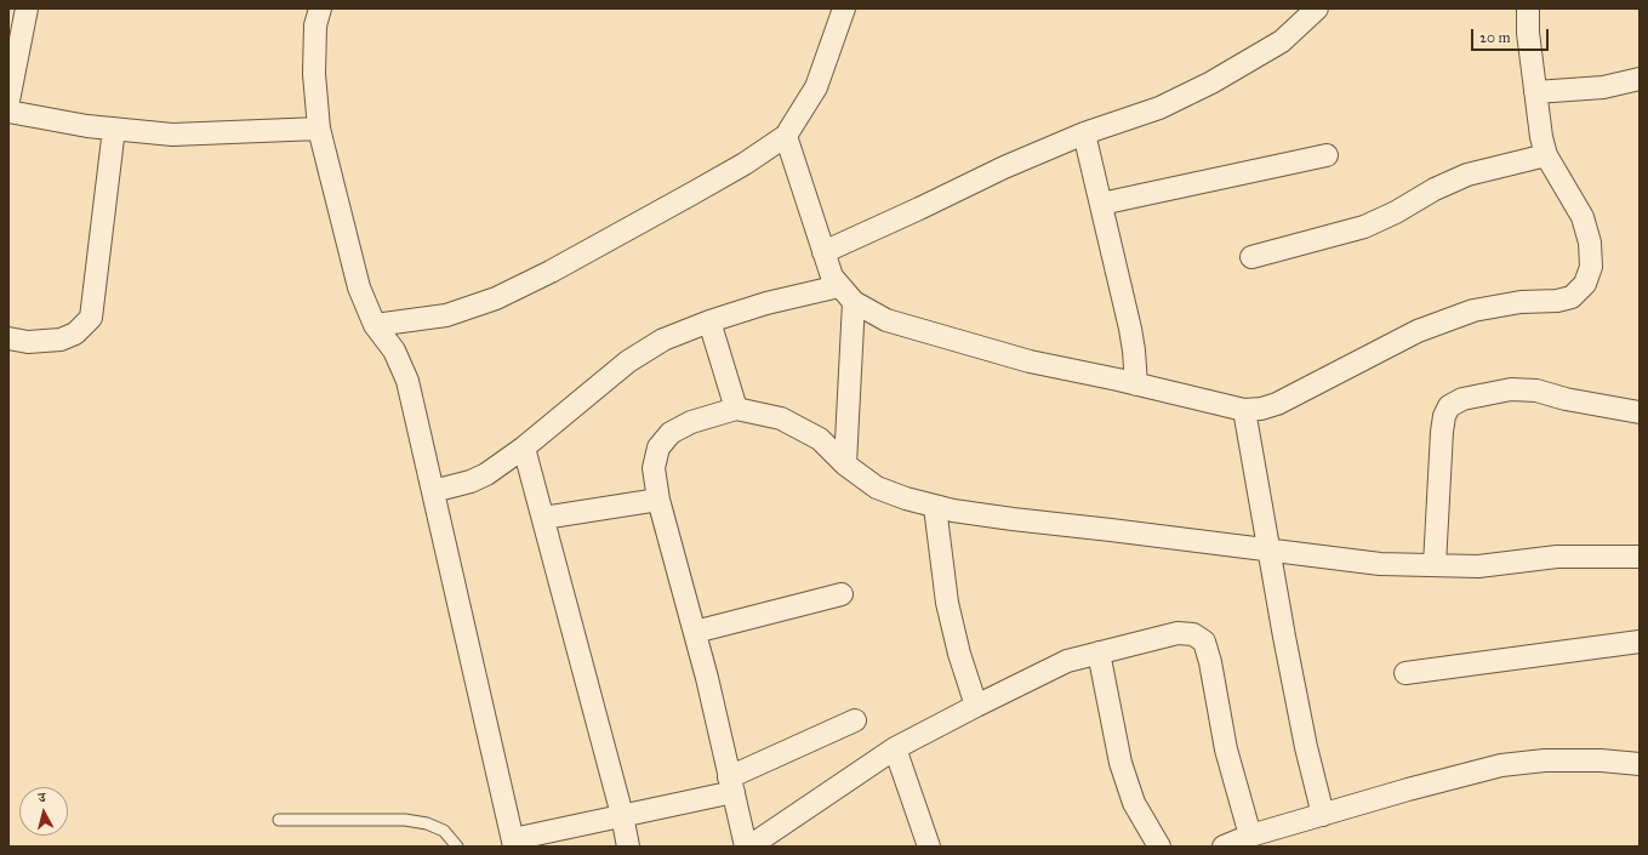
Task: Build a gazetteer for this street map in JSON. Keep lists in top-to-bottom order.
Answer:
{
  "scale_bar": "20 m",
  "north": "top"
}
